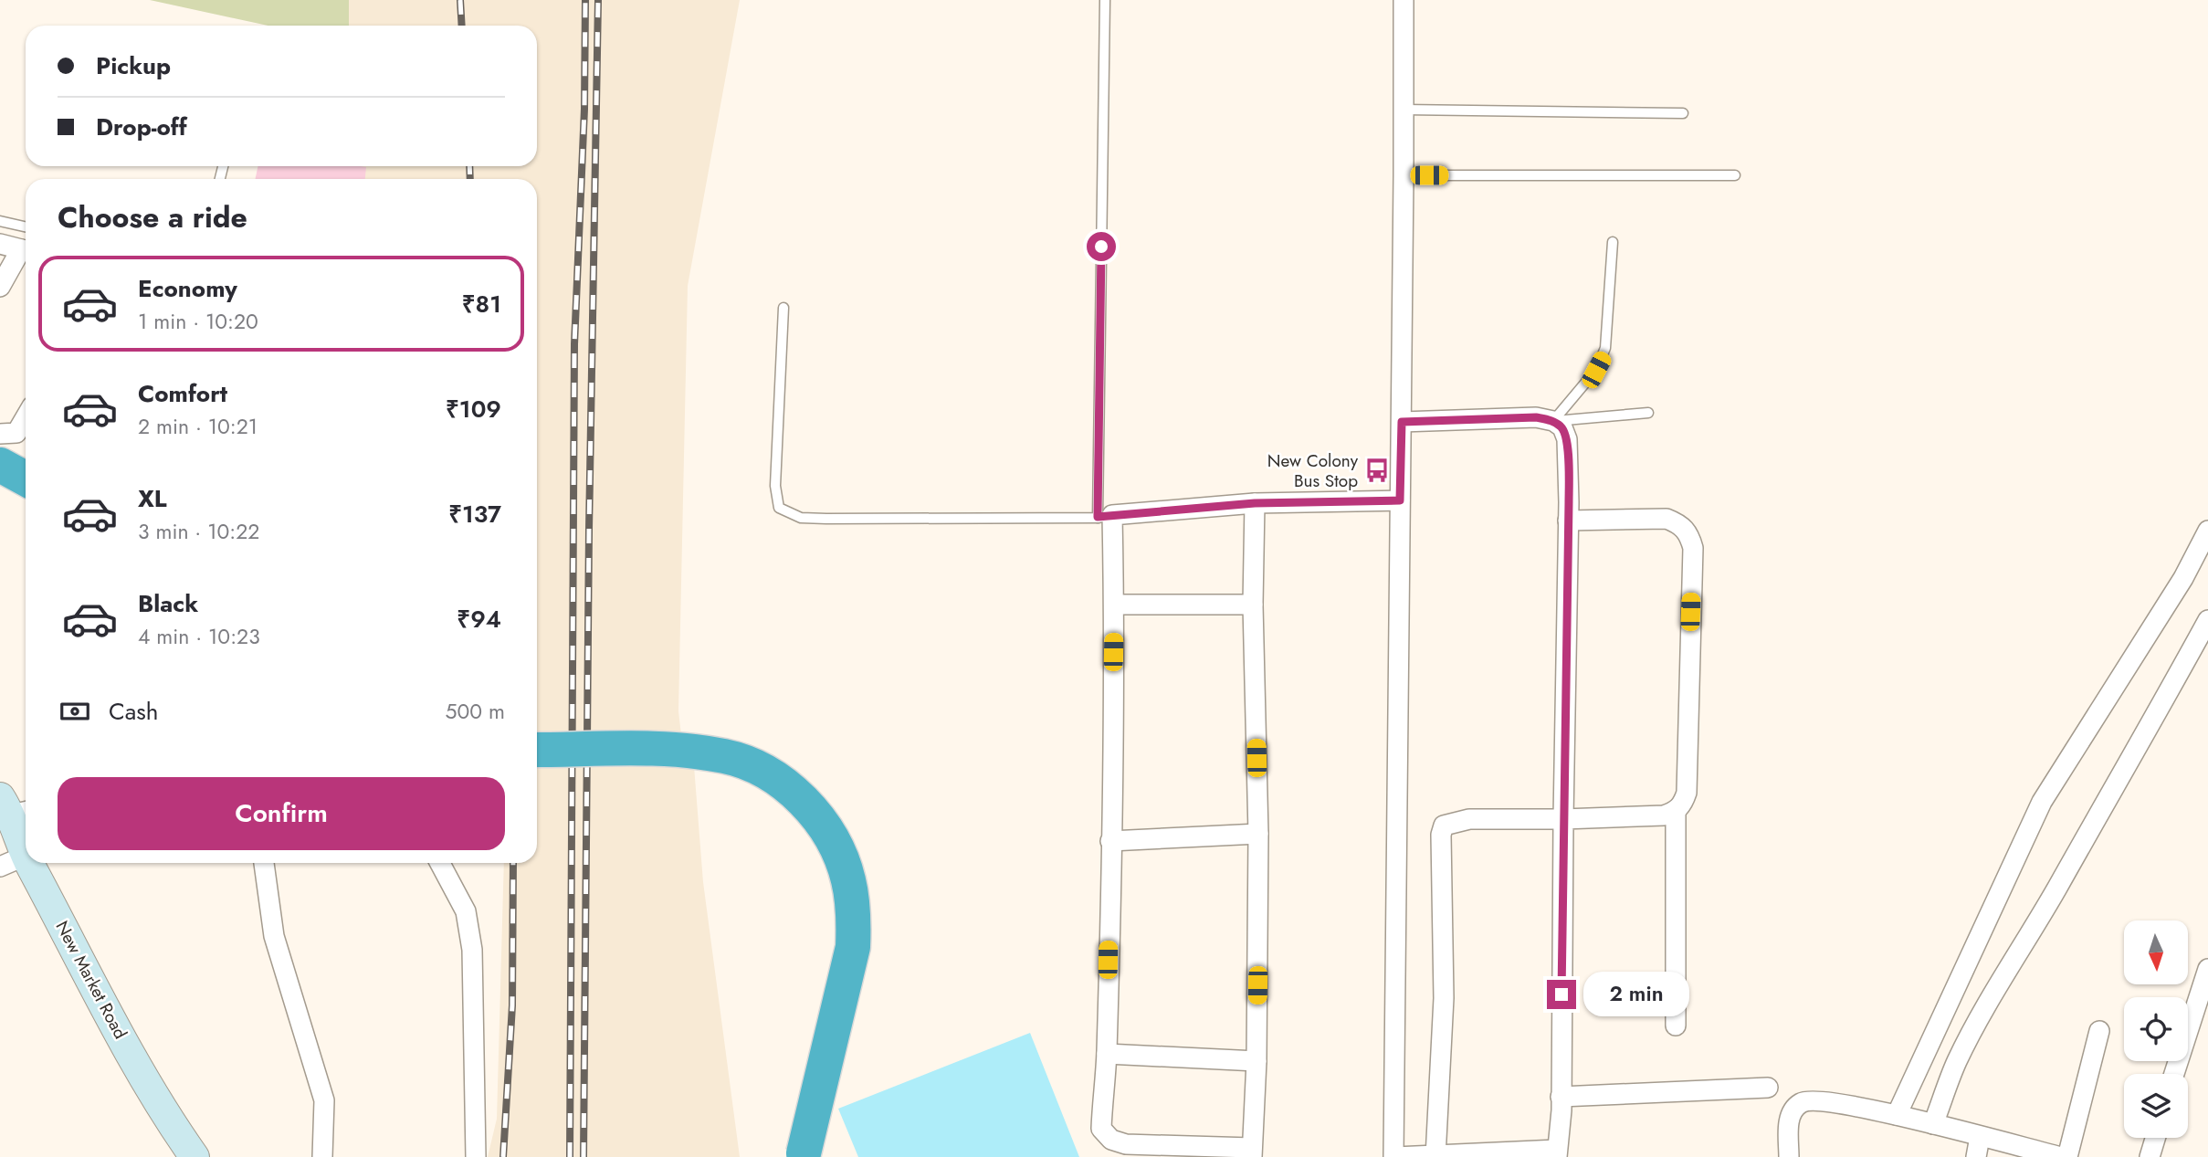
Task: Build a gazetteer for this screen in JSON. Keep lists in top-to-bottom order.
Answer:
{
  "streets": {
    "street": ["New Market Road"]
  },
  "places": {
    "bus stop": ["New Colony Bus Stop"]
  },
  "north": "bottom",
  "page": {
    "banner": ["Pickup", "Drop-off"],
    "heading": "Choose a ride",
    "list": [
      {
        "name": "Economy",
        "note": "1 min · 10:20",
        "value": "₹81"
      },
      {
        "name": "Comfort",
        "note": "2 min · 10:21",
        "value": "₹109"
      },
      {
        "name": "XL",
        "note": "3 min · 10:22",
        "value": "₹137"
      },
      {
        "name": "Black",
        "note": "4 min · 10:23",
        "value": "₹94"
      }
    ],
    "pay": ["Cash", "500 m"],
    "buttons": "Confirm",
    "bubble": "2 min"
  }
}
